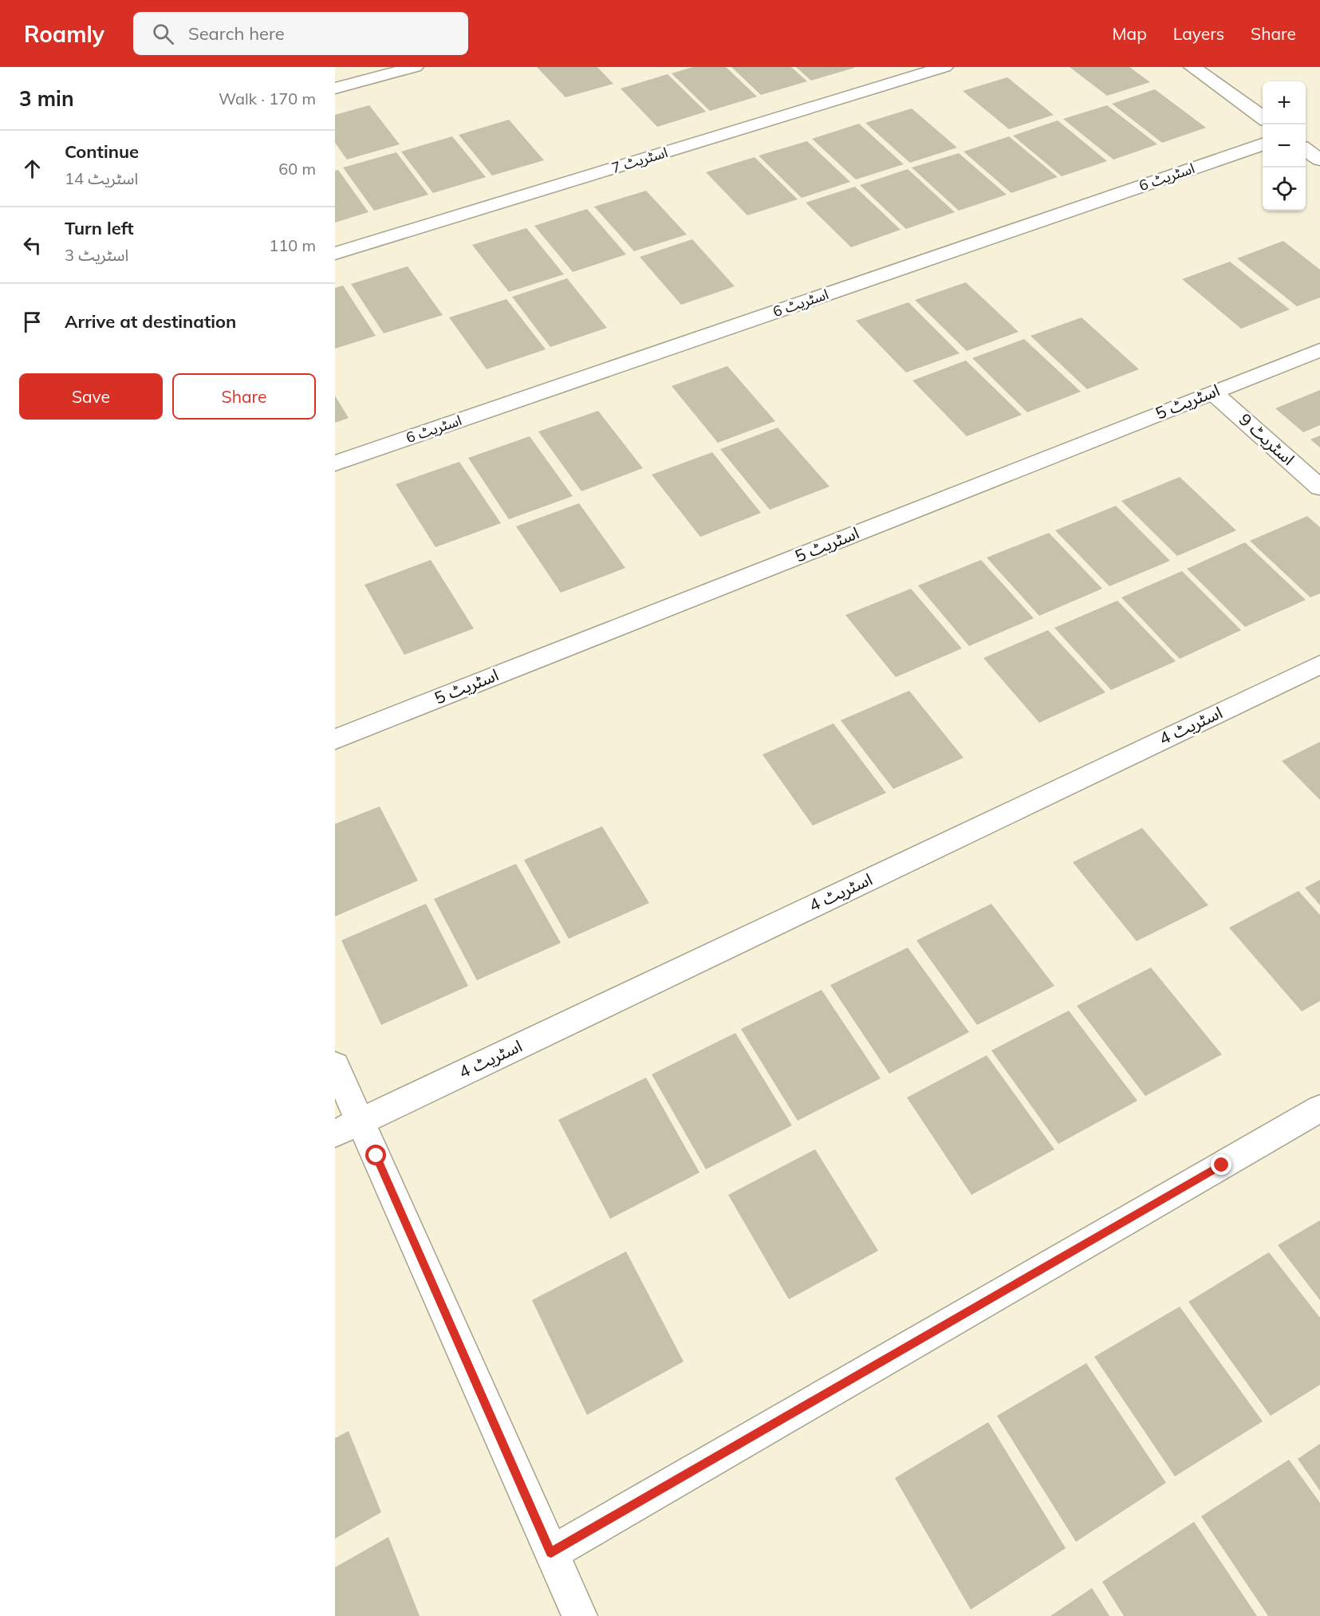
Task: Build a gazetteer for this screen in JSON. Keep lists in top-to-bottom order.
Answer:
{
  "streets": {
    "street": [
      "اسٹریٹ 7",
      "اسٹریٹ 6",
      "اسٹریٹ 5",
      "اسٹریٹ 9",
      "اسٹریٹ 4"
    ]
  },
  "crossings": [
    ["اسٹریٹ 5", "اسٹریٹ 9"]
  ],
  "page": {
    "header": "Roamly",
    "search": "Search here",
    "nav": ["Map", "Layers", "Share"],
    "heading": ["3 min", "Walk · 170 m"],
    "map_buttons": ["+", "−"],
    "list": [
      ["Continue", "اسٹریٹ 14", "60 m"],
      ["Turn left", "اسٹریٹ 3", "110 m"],
      "Arrive at destination"
    ],
    "buttons": ["Save", "Share"]
  }
}
